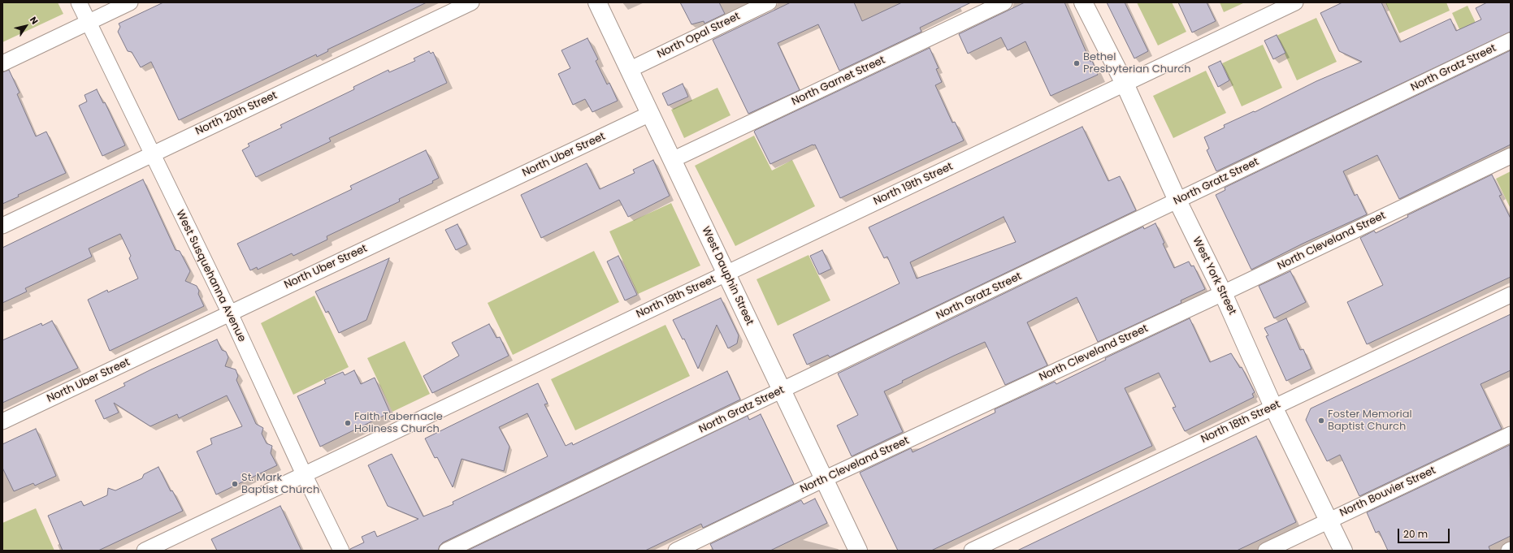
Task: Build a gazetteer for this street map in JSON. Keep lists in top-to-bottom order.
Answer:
{
  "streets": {
    "street": [
      "North Opal Street",
      "North Gratz Street",
      "North Garnet Street",
      "North 20th Street",
      "North Uber Street",
      "North 19th Street",
      "North Cleveland Street",
      "West Susquehanna Avenue",
      "West Dauphin Street",
      "West York Street",
      "North 18th Street",
      "North Bouvier Street"
    ]
  },
  "crossings": [
    ["North Opal Street", "West Dauphin Street"],
    ["North Gratz Street", "West Dauphin Street"],
    ["North Gratz Street", "West York Street"],
    ["North Garnet Street", "West Dauphin Street"],
    ["North 20th Street", "West Susquehanna Avenue"],
    ["North Uber Street", "West Susquehanna Avenue"],
    ["North Uber Street", "West Dauphin Street"],
    ["North 19th Street", "West Susquehanna Avenue"],
    ["North 19th Street", "West Dauphin Street"],
    ["North 19th Street", "West York Street"],
    ["North Cleveland Street", "West Dauphin Street"],
    ["North Cleveland Street", "West York Street"],
    ["West York Street", "North 18th Street"],
    ["West York Street", "North Bouvier Street"]
  ],
  "places": [
    "Bethel Presbyterian Church",
    "Foster Memorial Baptist Church",
    "Faith Tabernacle Holiness Church",
    "St. Mark Baptist Church"
  ],
  "scale_bar": "20 m",
  "north": "top right"
}
